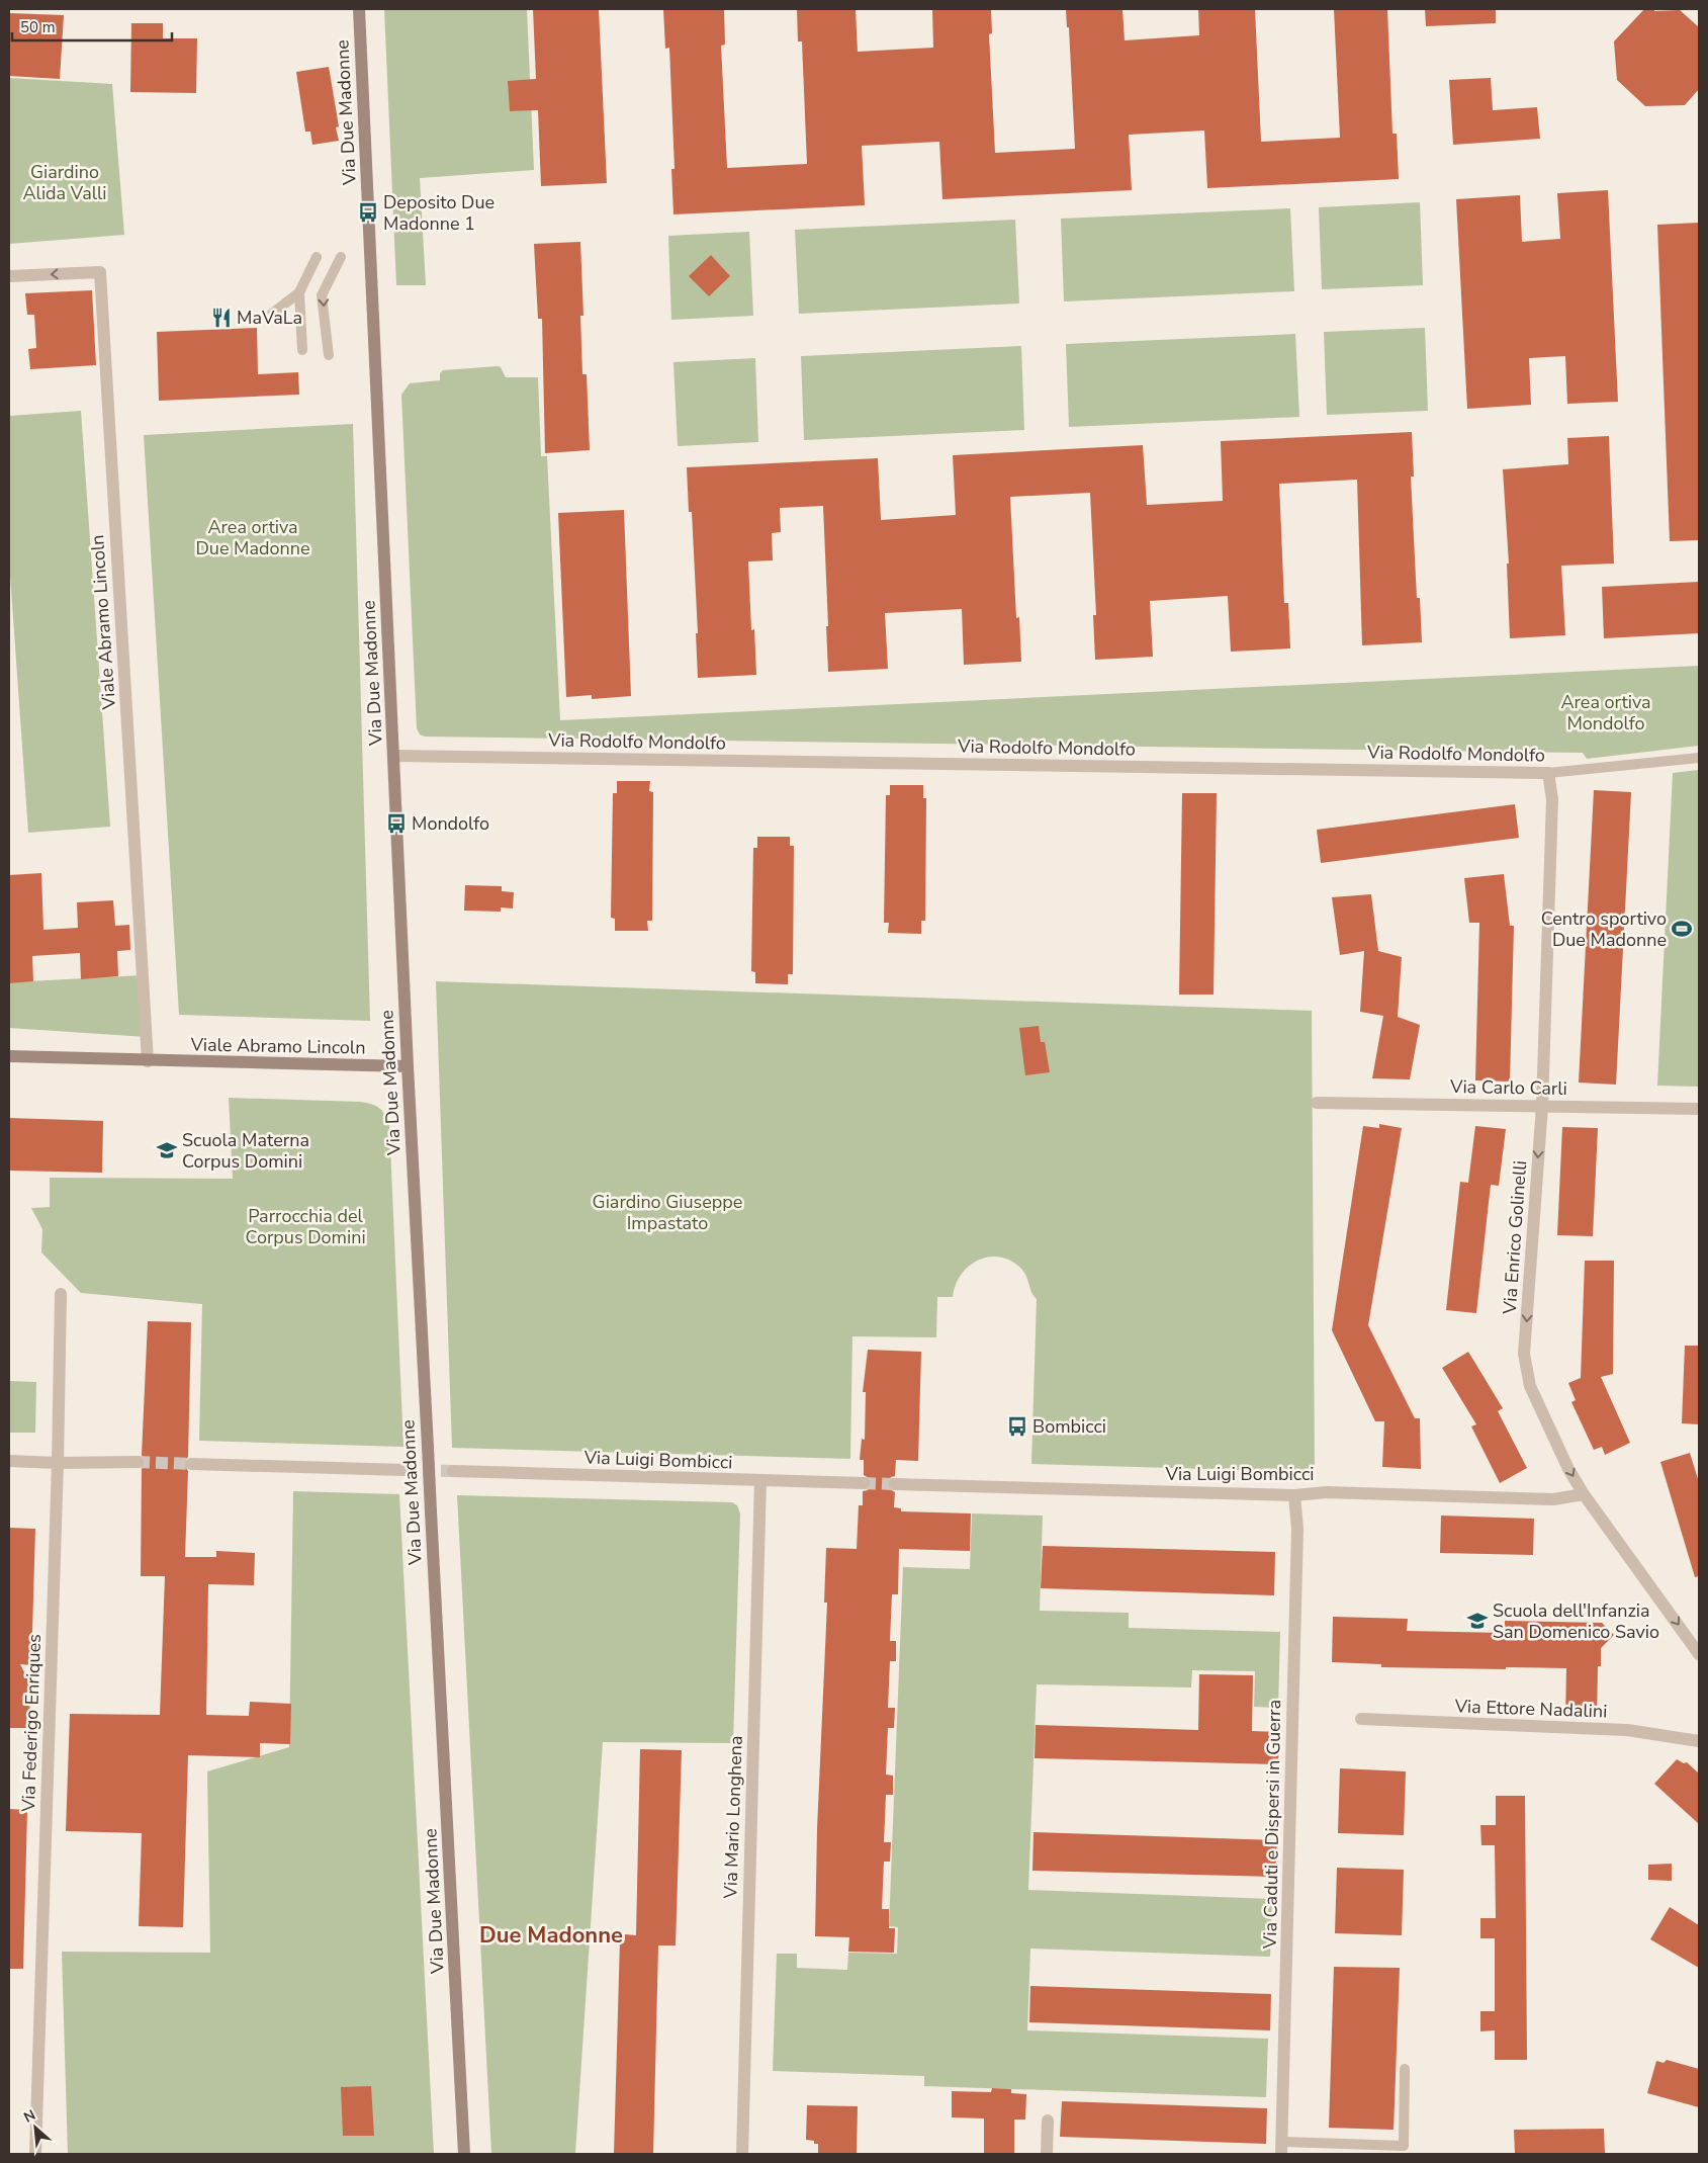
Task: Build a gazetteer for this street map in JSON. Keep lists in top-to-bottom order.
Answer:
{
  "streets": {
    "main road": ["Via Due Madonne", "Viale Abramo Lincoln"],
    "street": [
      "Via Rodolfo Mondolfo",
      "Via Carlo Carli",
      "Via Enrico Golinelli",
      "Via Luigi Bombicci",
      "Via Ettore Nadalini",
      "Via Federigo Enriques",
      "Via Mario Longhena",
      "Via Caduti e Dispersi in Guerra"
    ]
  },
  "crossings": [
    ["Via Due Madonne", "Viale Abramo Lincoln"],
    ["Via Due Madonne", "Via Rodolfo Mondolfo"],
    ["Via Rodolfo Mondolfo", "Via Enrico Golinelli"],
    ["Via Carlo Carli", "Via Enrico Golinelli"],
    ["Via Enrico Golinelli", "Via Luigi Bombicci"],
    ["Via Luigi Bombicci", "Via Mario Longhena"],
    ["Via Luigi Bombicci", "Via Caduti e Dispersi in Guerra"]
  ],
  "one_way": ["Viale Abramo Lincoln", "Via Enrico Golinelli"],
  "districts": ["Due Madonne"],
  "parks": [
    "Giardino Alida Valli",
    "Area ortiva Due Madonne",
    "Area ortiva Mondolfo",
    "Giardino Giuseppe Impastato",
    "Parrocchia del Corpus Domini"
  ],
  "places": {
    "bus stop": ["Deposito Due Madonne 1", "Mondolfo", "Bombicci"],
    "restaurant": ["MaVaLa"],
    "sports": ["Centro sportivo Due Madonne"],
    "school or university": ["Scuola Materna Corpus Domini", "Scuola dell'Infanzia San Domenico Savio"]
  },
  "scale_bar": "50 m",
  "north": "top left"
}
